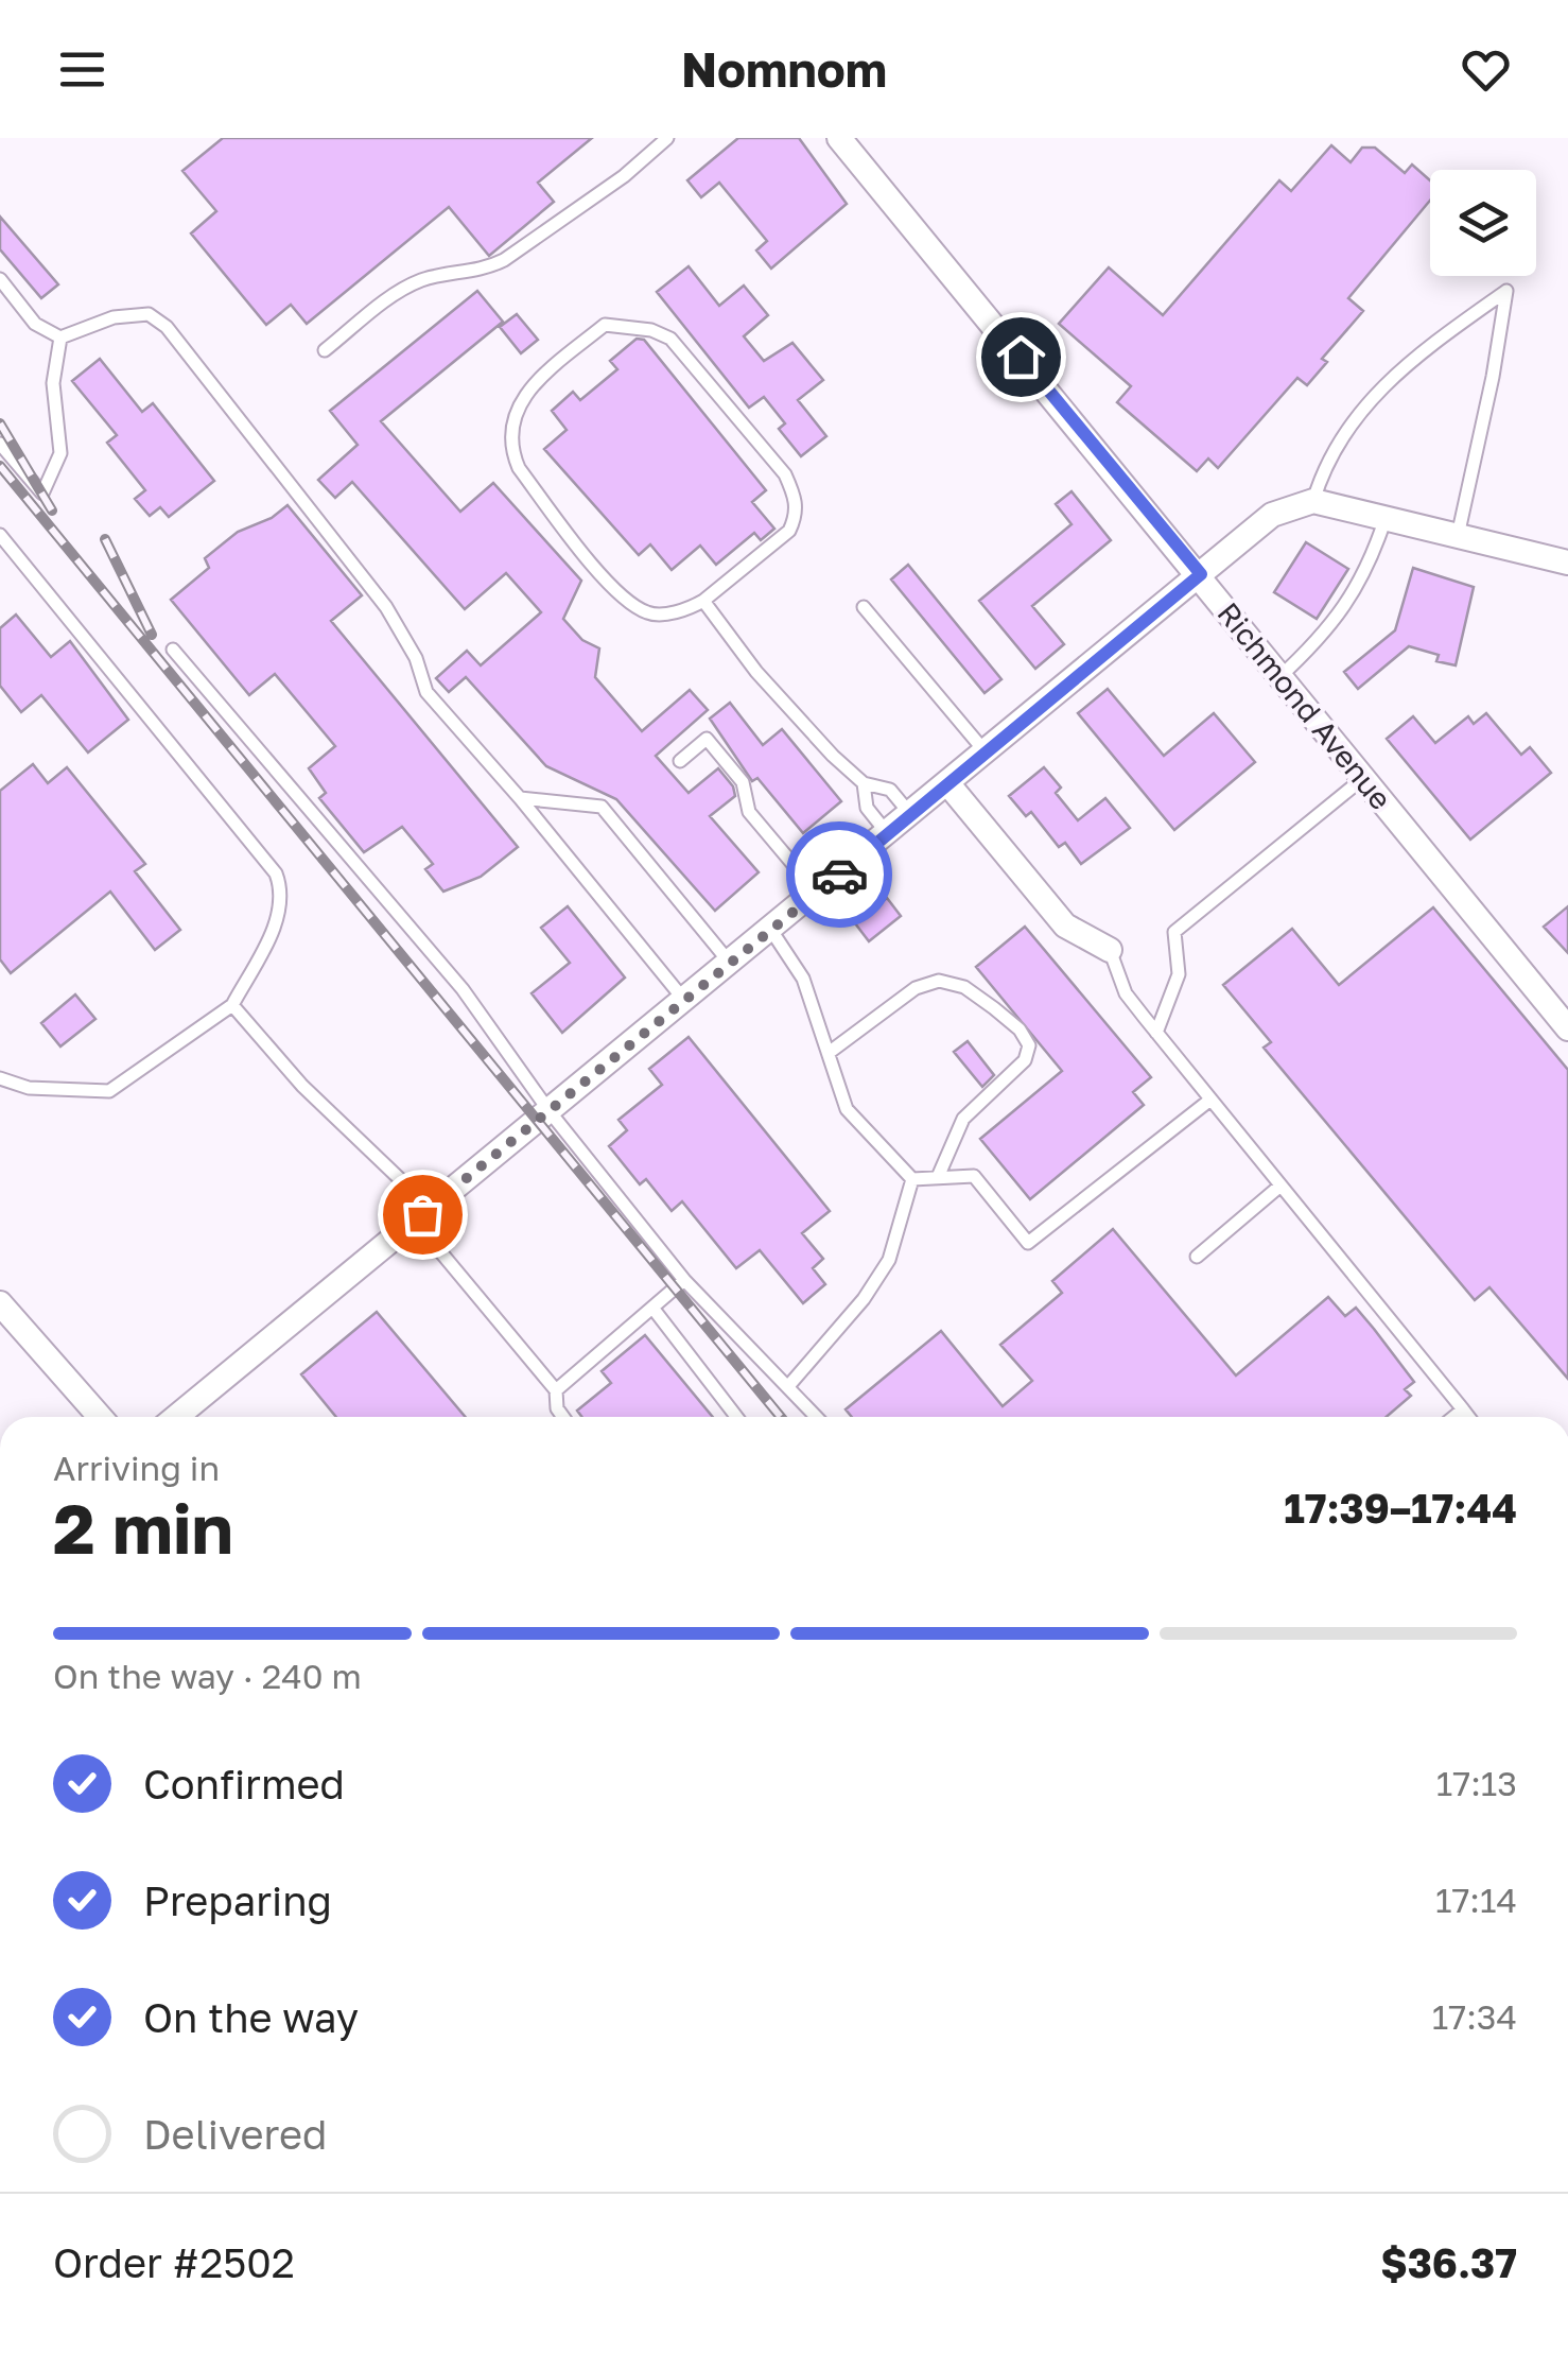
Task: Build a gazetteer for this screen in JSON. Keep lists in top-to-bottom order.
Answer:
{
  "streets": {
    "street": ["Richmond Avenue"]
  },
  "page": {
    "header": "Nomnom",
    "heading": ["2 min", "Arriving in", "17:39–17:44"],
    "panel": ["Order #2502", "$36.37"],
    "bar": "On the way · 240 m",
    "list": [
      ["Confirmed", "17:13"],
      ["Preparing", "17:14"],
      ["On the way", "17:34"],
      "Delivered"
    ]
  }
}
